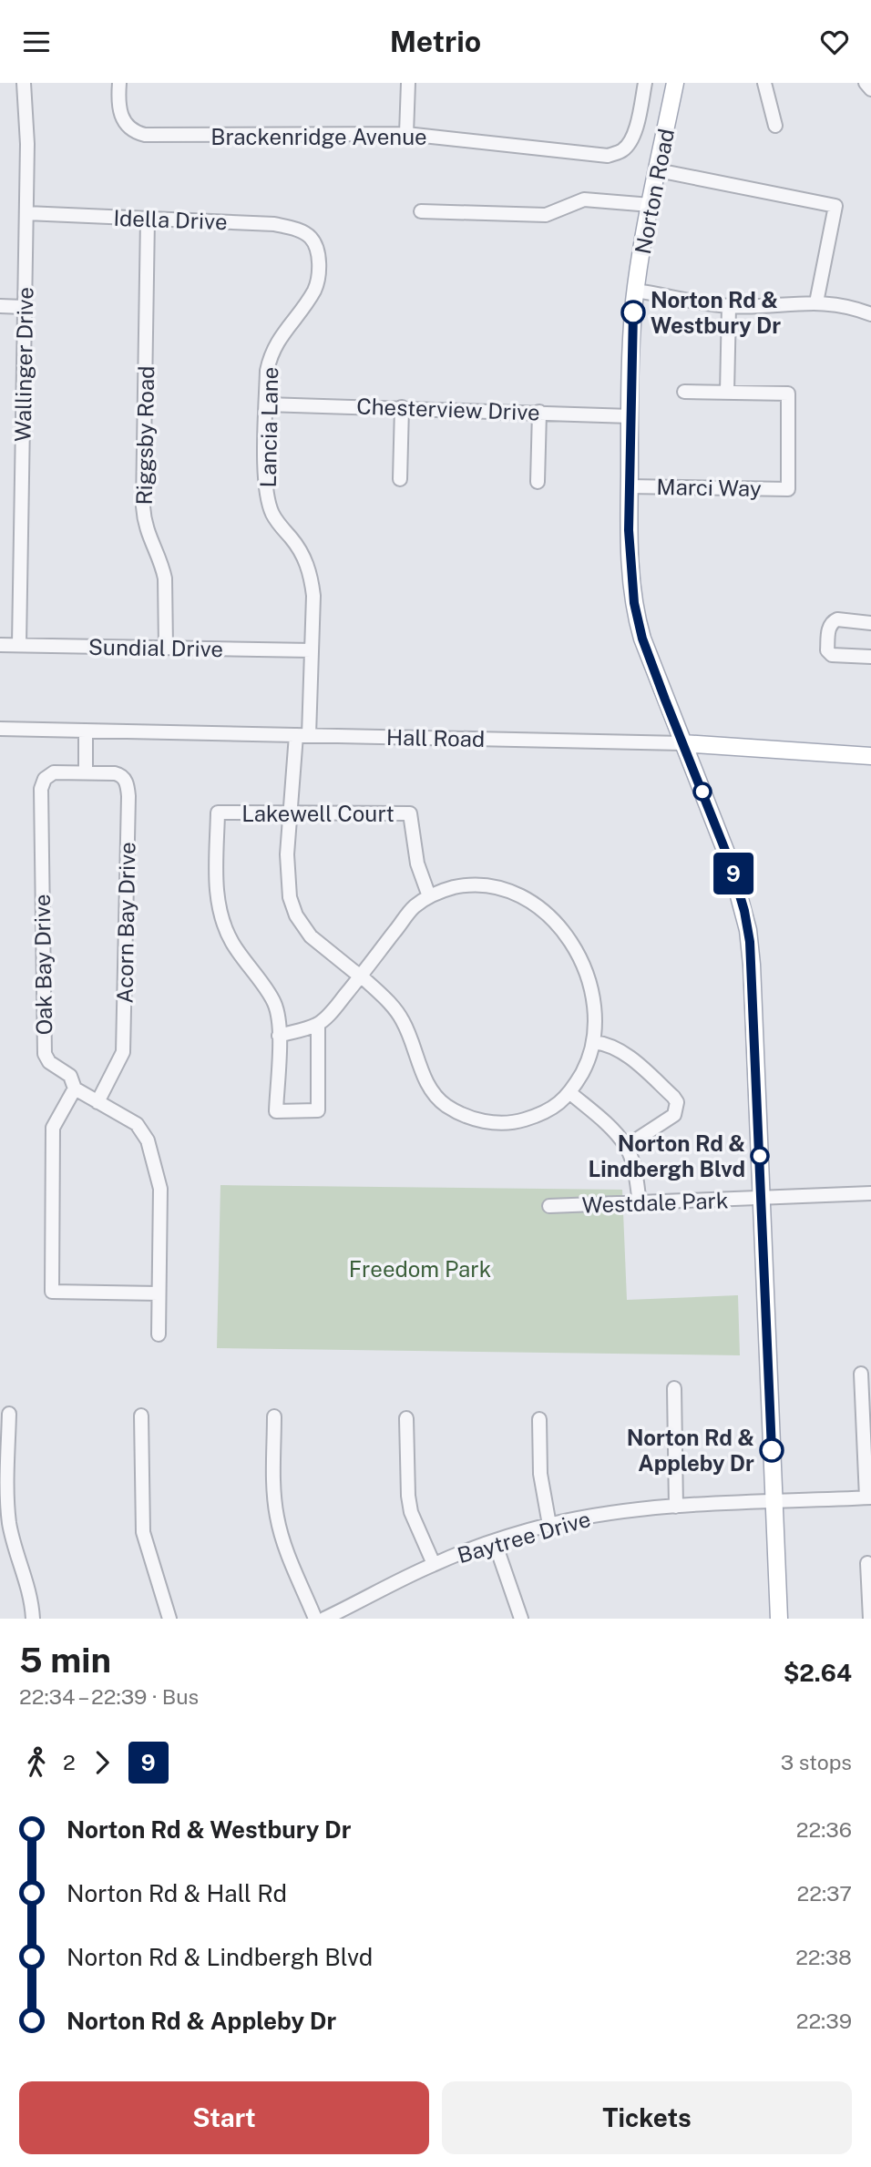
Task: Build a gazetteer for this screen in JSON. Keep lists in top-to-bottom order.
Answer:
{
  "streets": {
    "main road": ["Norton Road", "Hall Road"],
    "street": [
      "Brackenridge Avenue",
      "Idella Drive",
      "Wallinger Drive",
      "Chesterview Drive",
      "Lancia Lane",
      "Riggsby Road",
      "Marci Way",
      "Sundial Drive",
      "Lakewell Court",
      "Acorn Bay Drive",
      "Oak Bay Drive",
      "Westdale Park",
      "Baytree Drive"
    ]
  },
  "crossings": [
    ["Norton Road", "Chesterview Drive"],
    ["Norton Road", "Marci Way"],
    ["Norton Road", "Hall Road"],
    ["Norton Road", "Westdale Park"],
    ["Norton Road", "Baytree Drive"],
    ["Idella Drive", "Wallinger Drive"],
    ["Idella Drive", "Lancia Lane"],
    ["Idella Drive", "Riggsby Road"],
    ["Wallinger Drive", "Sundial Drive"],
    ["Chesterview Drive", "Lancia Lane"],
    ["Lancia Lane", "Sundial Drive"],
    ["Lancia Lane", "Hall Road"],
    ["Lancia Lane", "Lakewell Court"],
    ["Riggsby Road", "Sundial Drive"],
    ["Acorn Bay Drive", "Oak Bay Drive"]
  ],
  "parks": ["Freedom Park"],
  "places": ["Norton Rd & Westbury Dr", "Norton Rd & Lindbergh Blvd", "Norton Rd & Appleby Dr"],
  "lines": ["bus line 9"],
  "page": {
    "header": "Metrio",
    "on_map": "9",
    "heading": ["5 min", "22:34 – 22:39 · Bus", "$2.64"],
    "legs": ["2", "9", "3 stops"],
    "list": [
      {
        "name": "Norton Rd & Westbury Dr",
        "value": "22:36"
      },
      {
        "name": "Norton Rd & Hall Rd",
        "value": "22:37"
      },
      {
        "name": "Norton Rd & Lindbergh Blvd",
        "value": "22:38"
      },
      {
        "name": "Norton Rd & Appleby Dr",
        "value": "22:39"
      }
    ],
    "buttons": ["Start", "Tickets"]
  }
}
